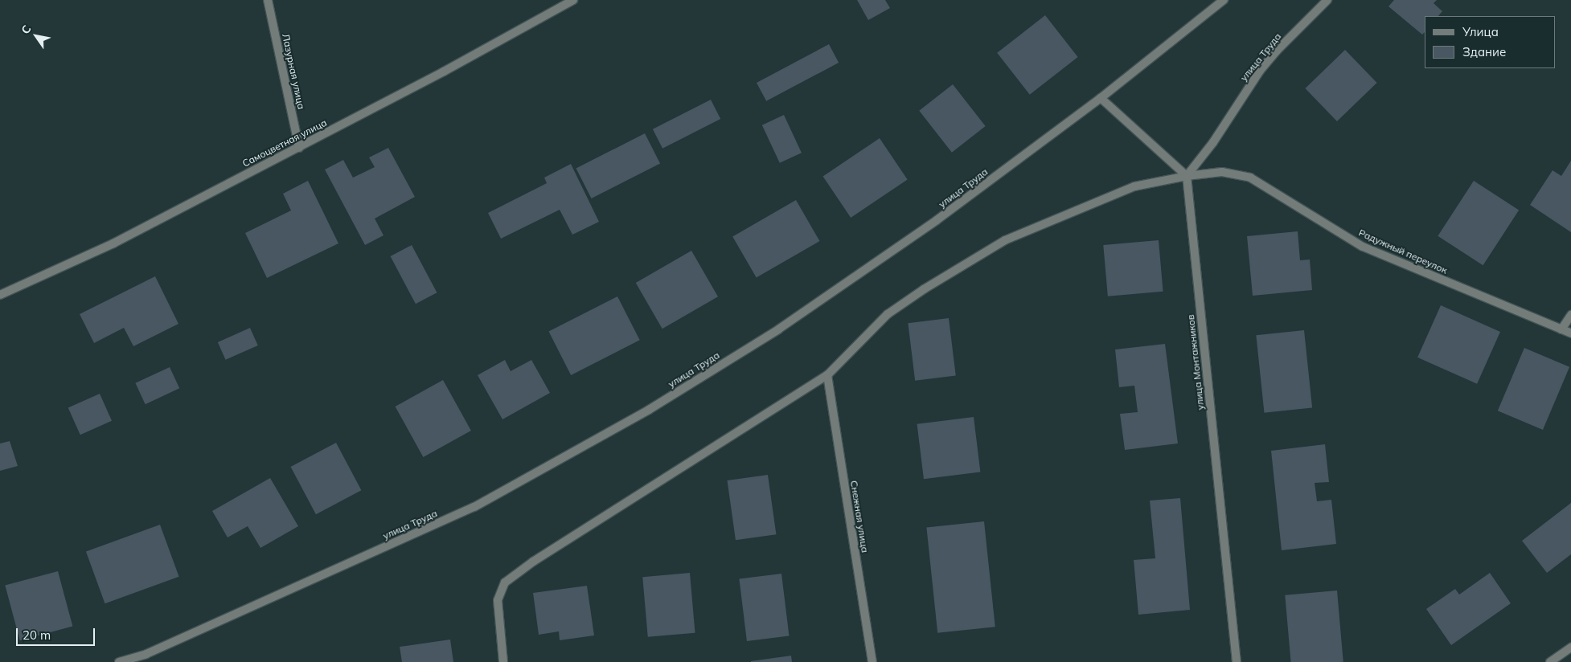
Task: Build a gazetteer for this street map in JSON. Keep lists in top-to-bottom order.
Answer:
{
  "streets": {
    "street": [
      "улица Труда",
      "Лазурная улица",
      "Самоцветная улица",
      "Радужный переулок",
      "улица Монтажников",
      "Снежная улица"
    ]
  },
  "crossings": [
    ["улица Труда", "Радужный переулок"],
    ["улица Труда", "улица Монтажников"],
    ["Лазурная улица", "Самоцветная улица"],
    ["Радужный переулок", "улица Монтажников"]
  ],
  "legend": ["Улица", "Здание"],
  "scale_bar": "20 m",
  "north": "top left"
}
